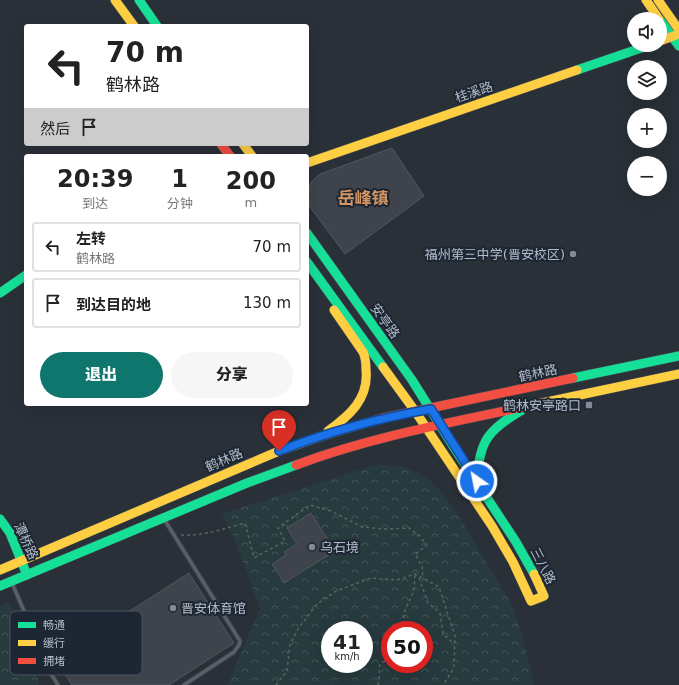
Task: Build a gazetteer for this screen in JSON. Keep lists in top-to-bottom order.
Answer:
{
  "streets": {
    "main road": [
      "桂溪路",
      "安亭路",
      "鹤林路",
      "潭桥路",
      "三八路"
    ]
  },
  "crossings": [
    ["安亭路", "鹤林路"],
    ["安亭路", "三八路"],
    ["鹤林路", "潭桥路"]
  ],
  "districts": ["岳峰镇"],
  "places": {
    "other": ["福州第三中学(晋安校区)", "乌石境", "晋安体育馆"],
    "transit": ["鹤林安亭路口"]
  },
  "legend": ["畅通", "缓行", "拥堵"],
  "page": {
    "map_buttons": ["+", "−"],
    "turn": ["70 m", "鹤林路"],
    "then": "然后",
    "eta": [
      "20:39",
      "到达",
      "1",
      "分钟",
      "200",
      "m"
    ],
    "list": [
      {
        "name": "左转",
        "note": "鹤林路",
        "value": "70 m"
      },
      {
        "name": "到达目的地",
        "value": "130 m"
      }
    ],
    "buttons": ["退出", "分享"],
    "speed": "41 km/h",
    "limit": "50"
  }
}
